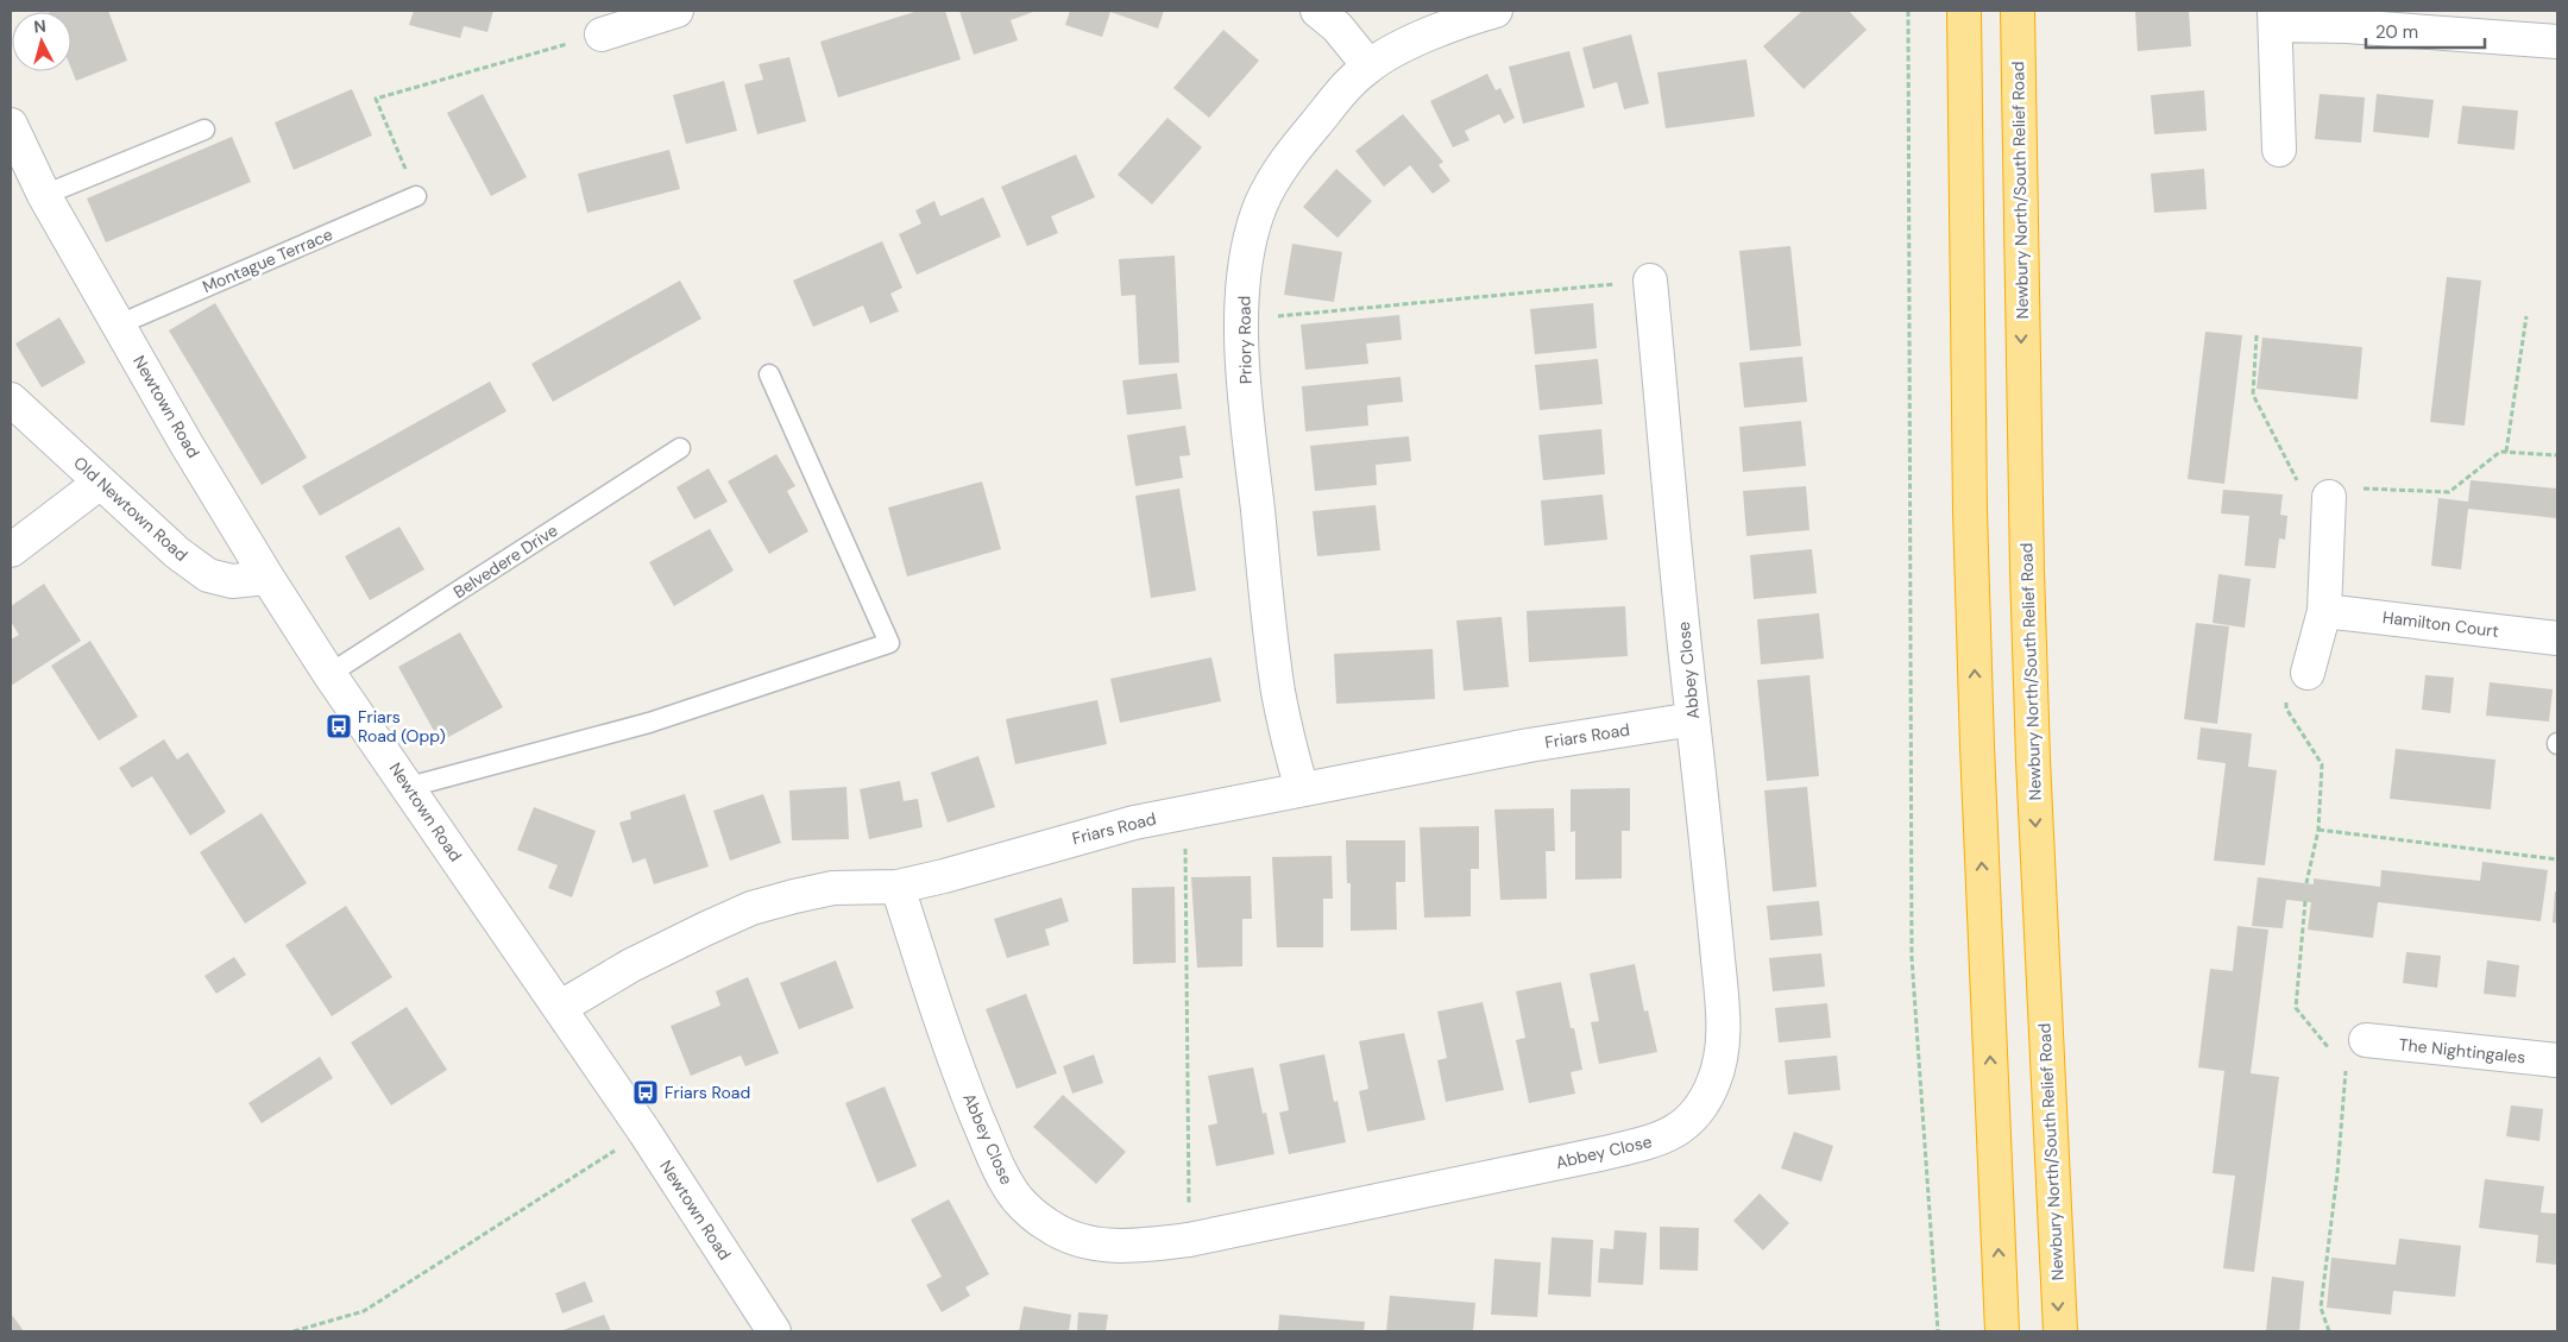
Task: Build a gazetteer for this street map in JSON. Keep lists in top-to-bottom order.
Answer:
{
  "streets": {
    "highway": ["Newbury North/South Relief Road"],
    "street": [
      "Priory Road",
      "Newtown Road",
      "Old Newtown Road",
      "Hamilton Court",
      "Abbey Close",
      "Friars Road",
      "The Nightingales"
    ],
    "lane": ["Montague Terrace", "Belvedere Drive"]
  },
  "crossings": [
    ["Montague Terrace", "Newtown Road"],
    ["Priory Road", "Friars Road"],
    ["Newtown Road", "Old Newtown Road"],
    ["Newtown Road", "Belvedere Drive"],
    ["Newtown Road", "Friars Road"],
    ["Abbey Close", "Friars Road"]
  ],
  "places": {
    "bus stop": ["Friars Road (Opp)", "Friars Road"]
  },
  "scale_bar": "20 m",
  "north": "top"
}
